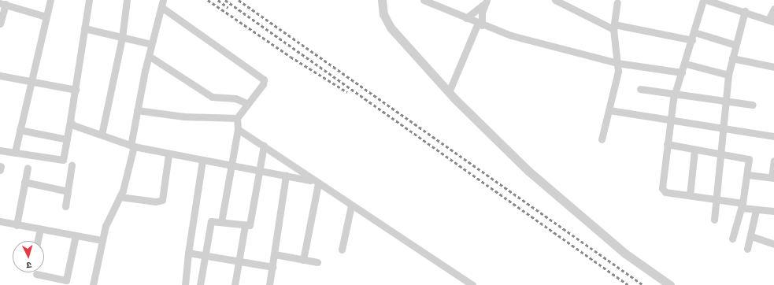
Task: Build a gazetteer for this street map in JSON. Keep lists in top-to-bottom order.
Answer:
{
  "north": "bottom"
}
